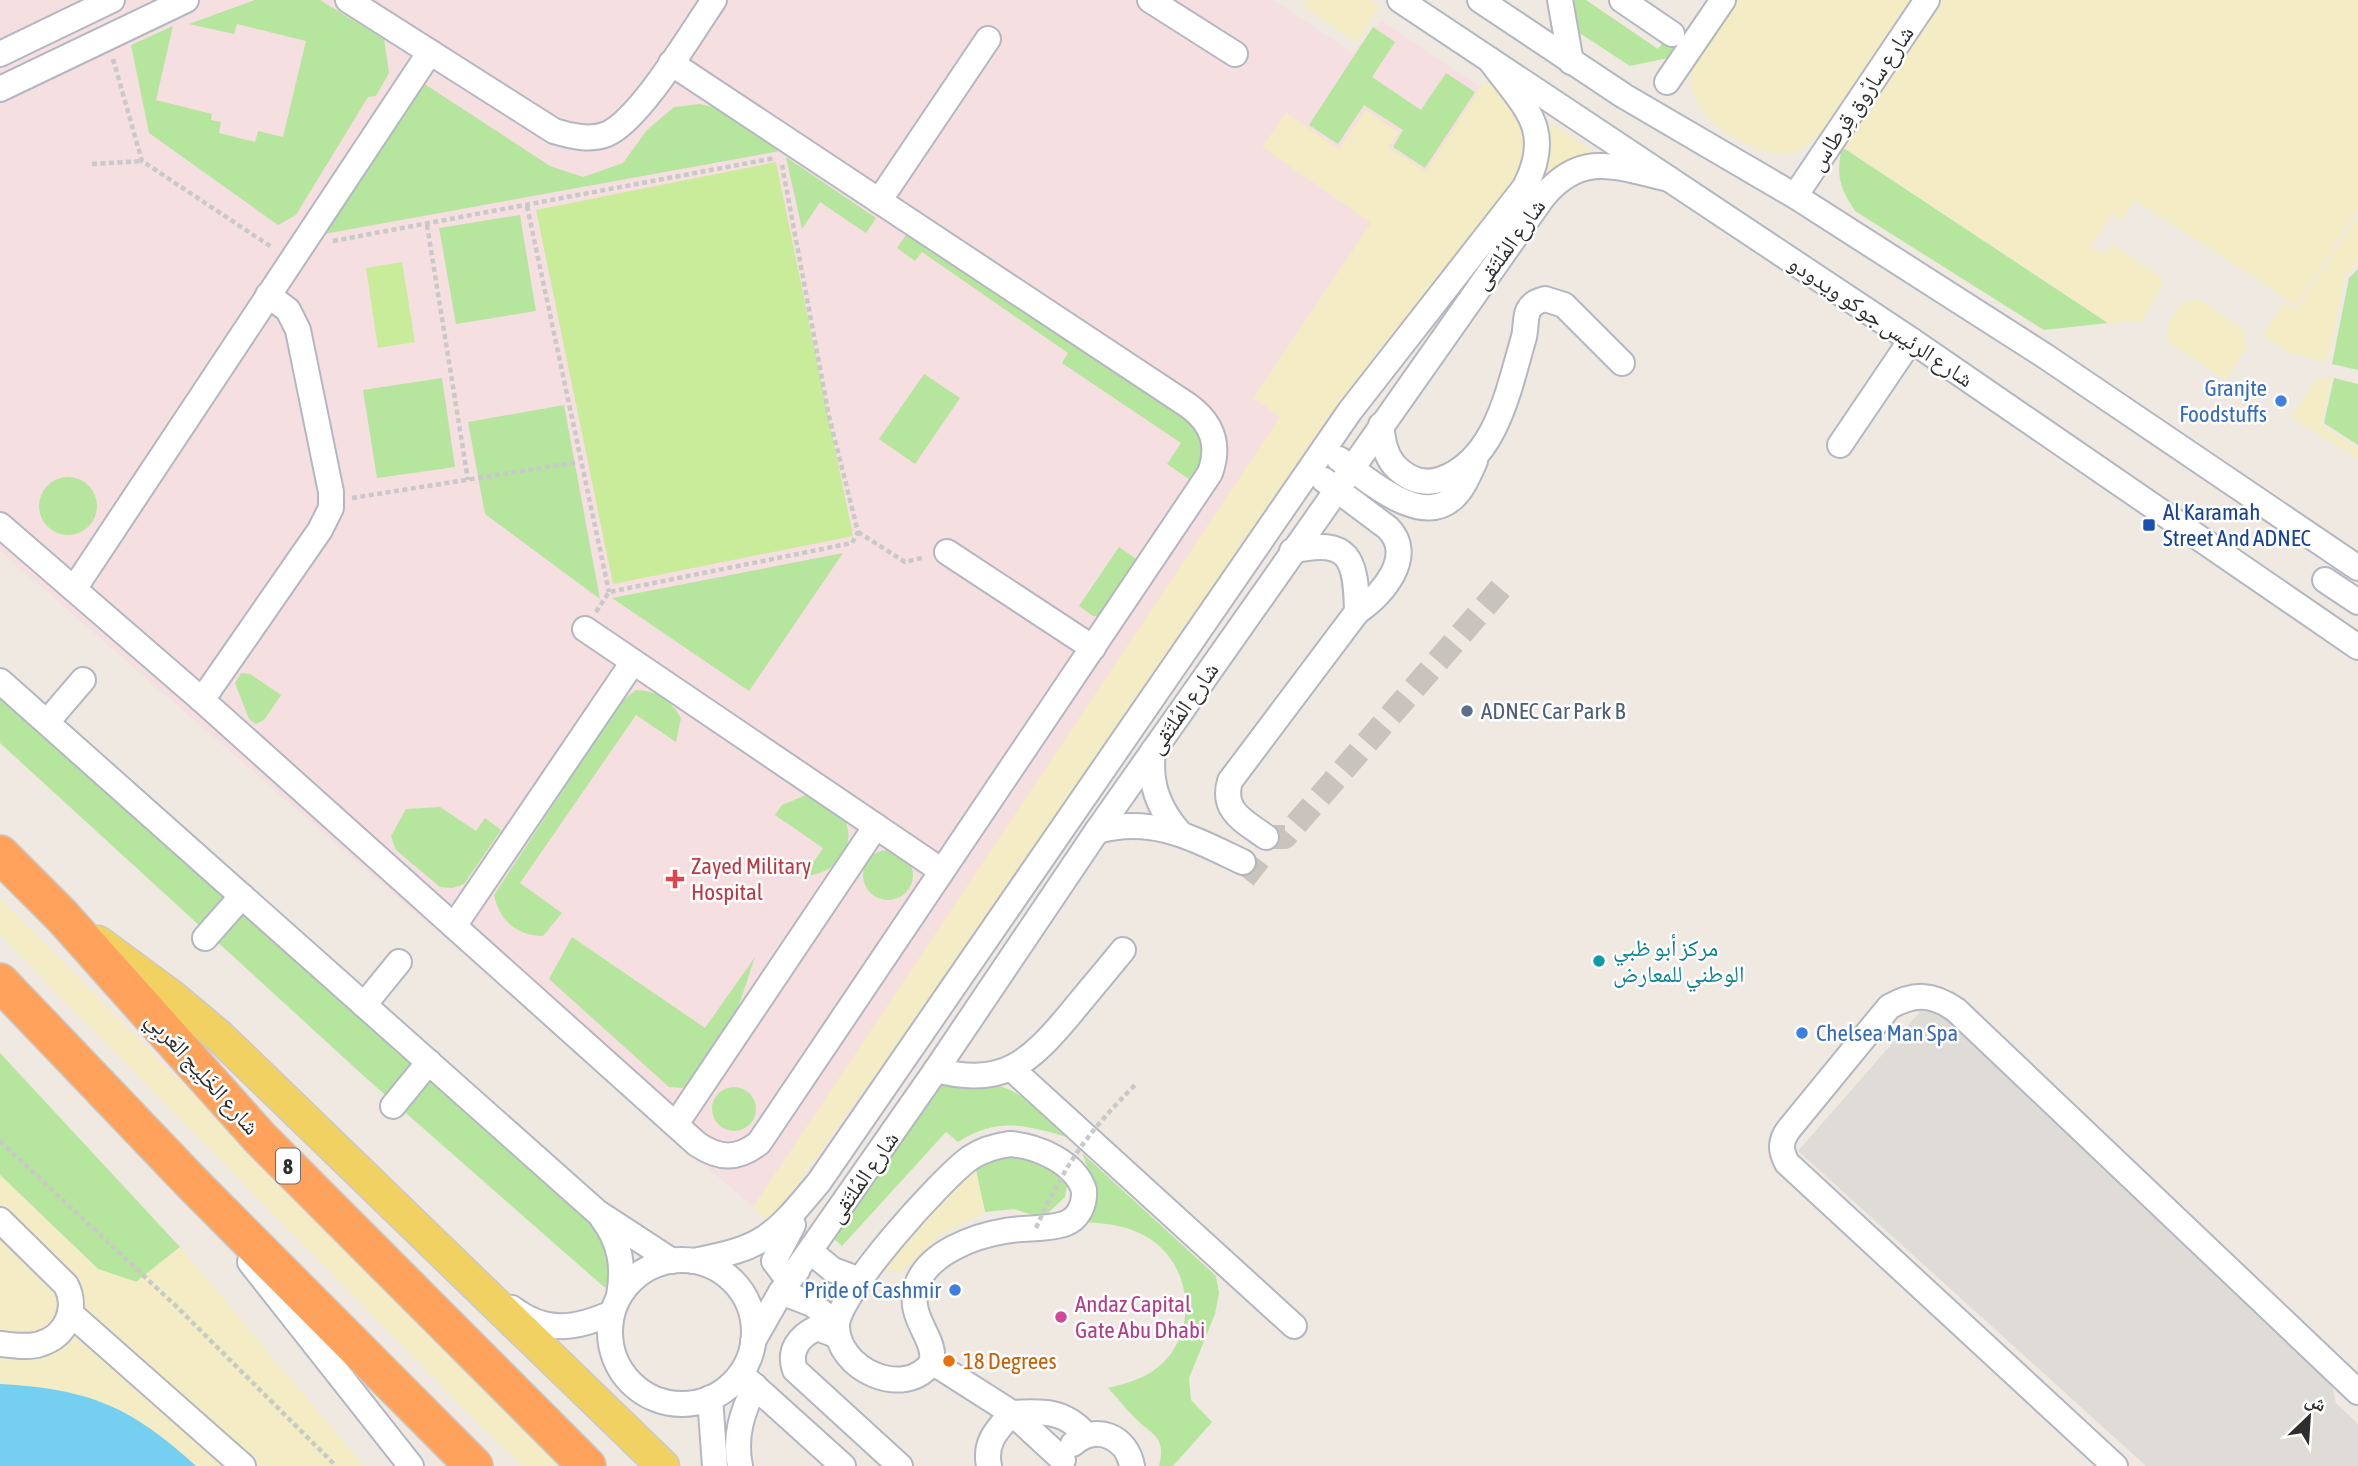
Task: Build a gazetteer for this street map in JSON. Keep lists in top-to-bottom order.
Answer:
{
  "streets": {
    "highway": ["شارع الخَلِيج العَربِي", "8"],
    "street": ["شارع سارُوق قِرطاس", "شارع المُلتَقى", "شارع الرئيس جوكو ويدودو"]
  },
  "crossings": [
    ["شارع المُلتَقى", "شارع الرئيس جوكو ويدودو"]
  ],
  "places": {
    "other": [
      "Granjte Foodstuffs",
      "ADNEC Car Park B",
      "مركز أبو ظبي الوطني للمعارض",
      "Chelsea Man Spa",
      "Pride of Cashmir",
      "Andaz Capital Gate Abu Dhabi",
      "18 Degrees"
    ],
    "transit": ["Al Karamah Street And ADNEC"],
    "health": ["Zayed Military Hospital"]
  },
  "north": "top right"
}
